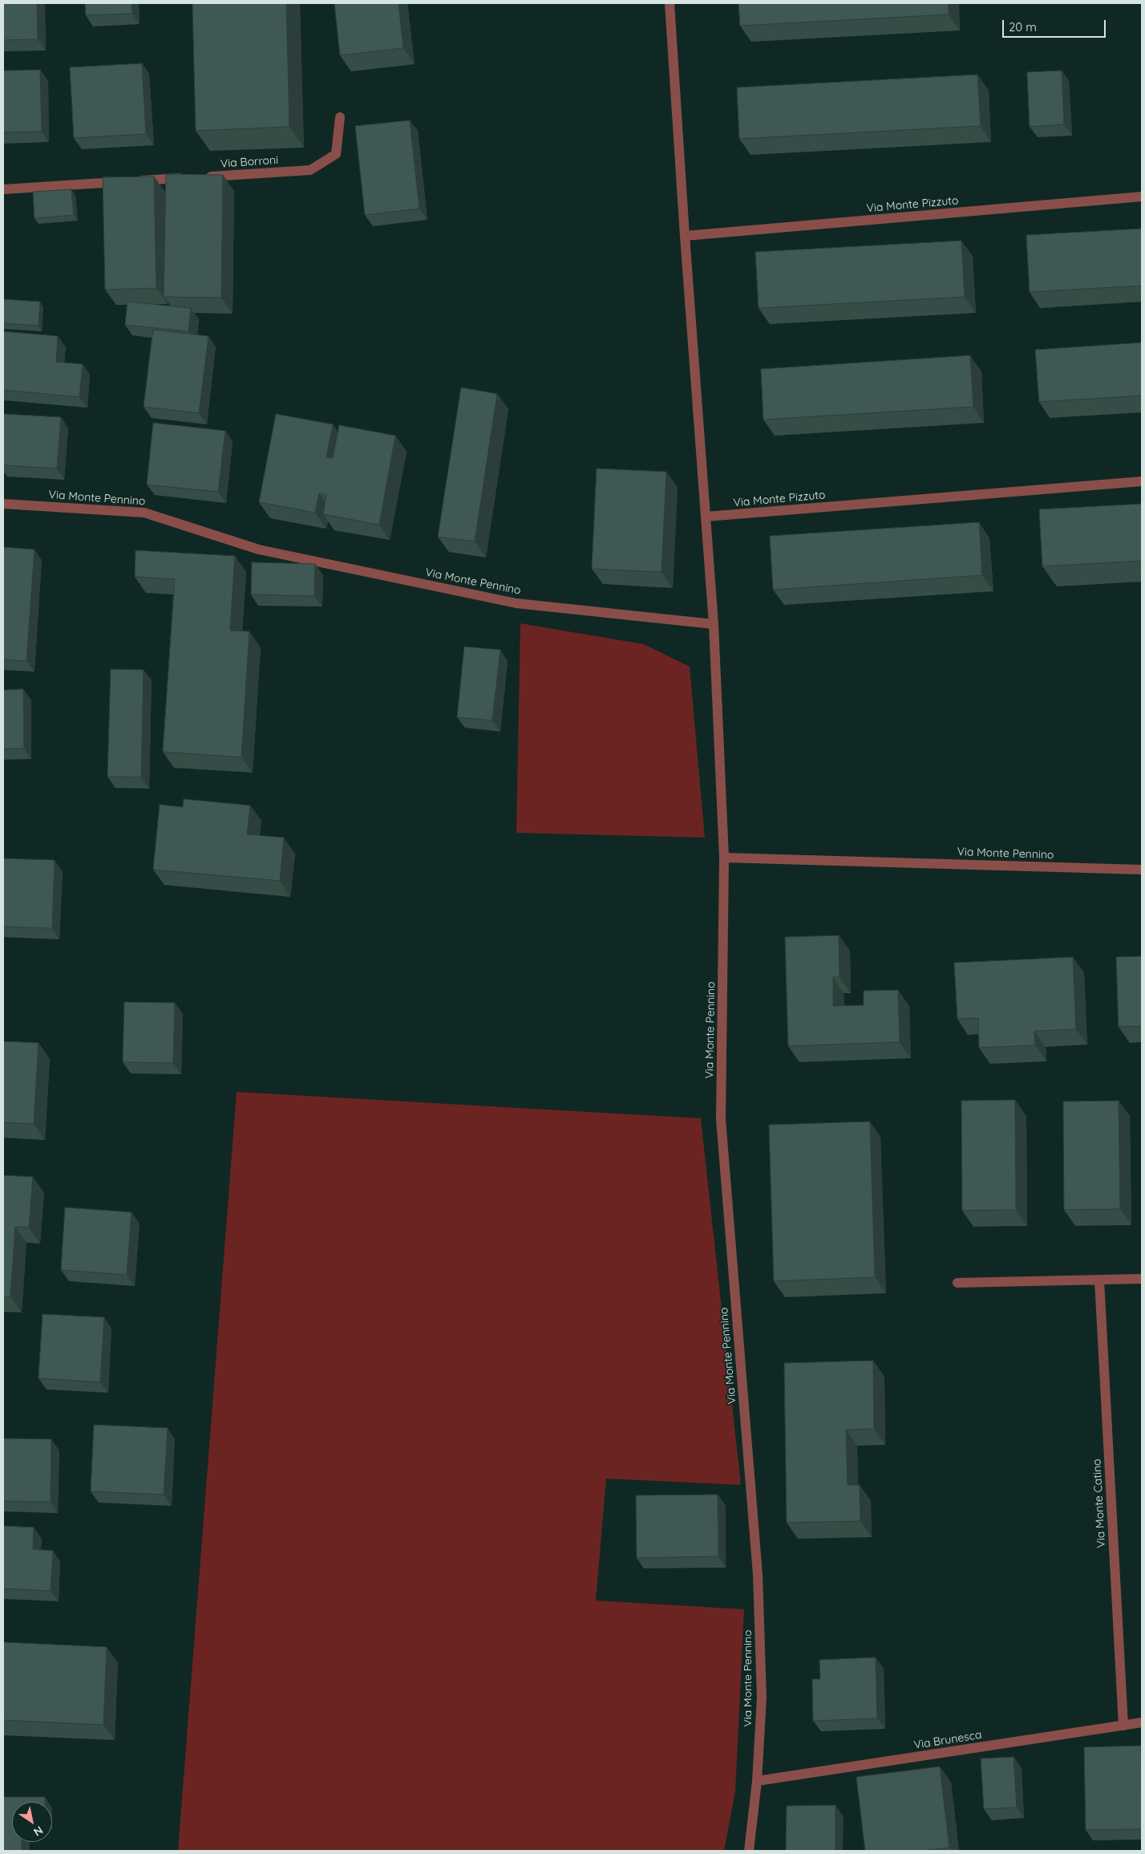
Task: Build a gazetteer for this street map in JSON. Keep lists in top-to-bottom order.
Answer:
{
  "streets": {
    "street": [
      "Via Borroni",
      "Via Monte Pizzuto",
      "Via Monte Pennino",
      "Via Monte Catino",
      "Via Brunesca"
    ]
  },
  "crossings": [
    ["Via Monte Pennino", "Via Brunesca"],
    ["Via Monte Catino", "Via Brunesca"]
  ],
  "scale_bar": "20 m",
  "north": "bottom right"
}
